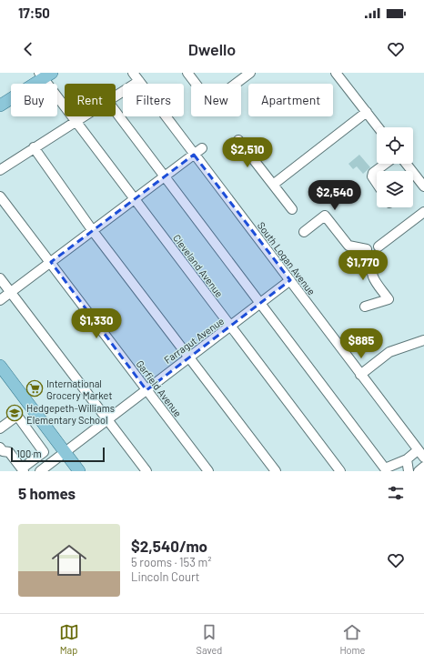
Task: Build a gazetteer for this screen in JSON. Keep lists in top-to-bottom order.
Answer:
{
  "streets": {
    "street": [
      "South Logan Avenue",
      "Cleveland Avenue",
      "Farragut Avenue",
      "Garfield Avenue"
    ]
  },
  "crossings": [
    ["South Logan Avenue", "Farragut Avenue"],
    ["Cleveland Avenue", "Farragut Avenue"],
    ["Farragut Avenue", "Garfield Avenue"]
  ],
  "places": {
    "supermarket": ["International Grocery Market"],
    "school or university": ["Hedgepeth-Williams Elementary School"]
  },
  "scale_bar": "100 m",
  "page": {
    "status": "17:50",
    "header": "Dwello",
    "chip": [
      "Buy",
      "Rent",
      "Filters",
      "New",
      "Apartment"
    ],
    "price": [
      "$2,510",
      "$2,540",
      "$1,770",
      "$1,330",
      "$885"
    ],
    "scale": "100 m",
    "heading": "5 homes",
    "list": [
      {
        "name": "$2,540/mo",
        "note": "5 rooms · 153 m² · Lincoln Court"
      }
    ],
    "tabs": ["Map", "Saved", "Home"]
  }
}
